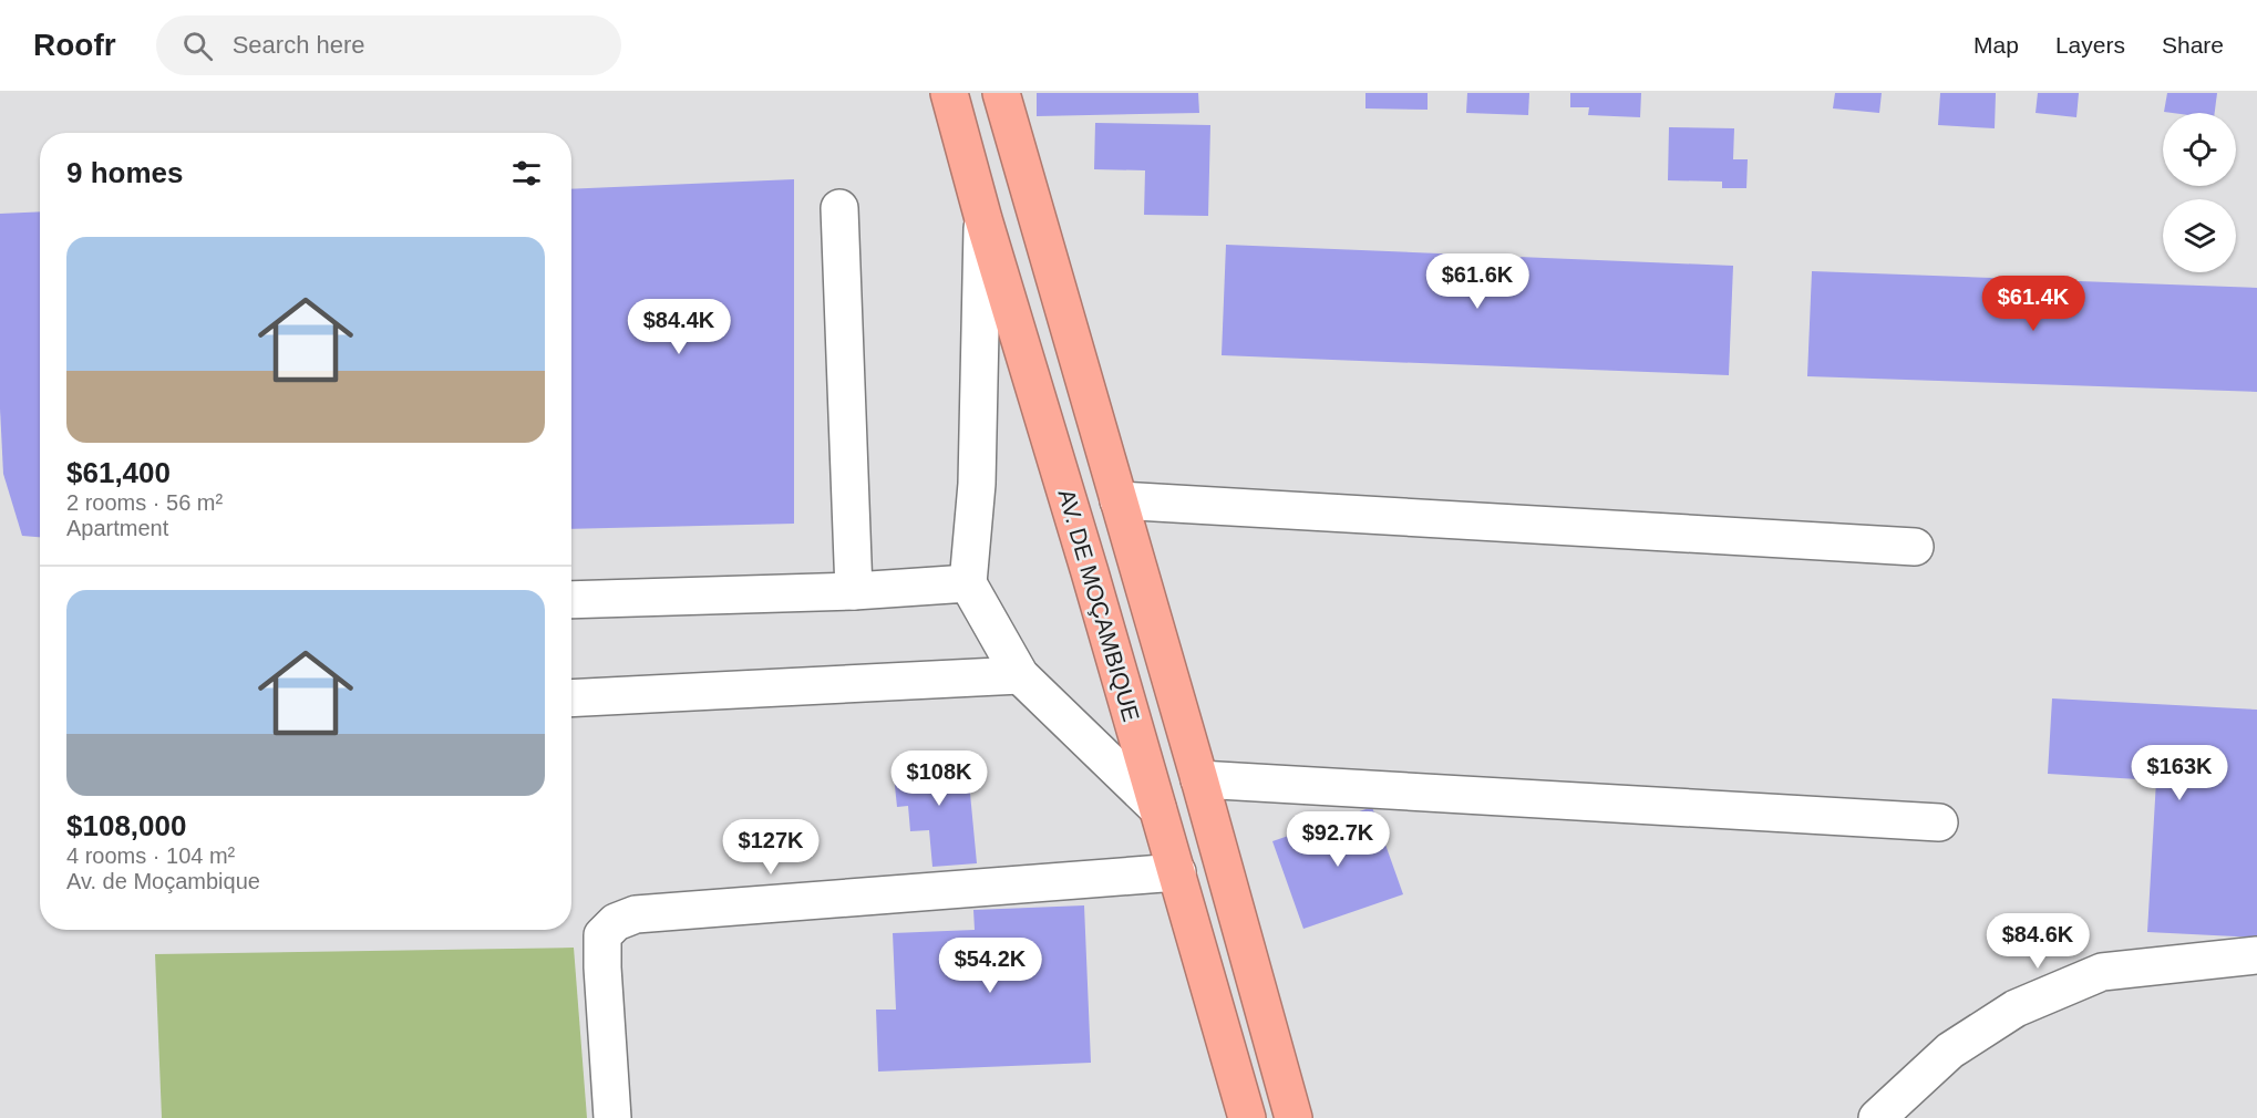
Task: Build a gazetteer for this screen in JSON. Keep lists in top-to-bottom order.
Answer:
{
  "streets": {
    "highway": ["AV. DE MOÇAMBIQUE"]
  },
  "page": {
    "header": "Roofr",
    "search": "Search here",
    "nav": ["Map", "Layers", "Share"],
    "heading": "9 homes",
    "list": [
      {
        "name": "$61,400",
        "note": "2 rooms · 56 m² · Apartment"
      },
      {
        "name": "$108,000",
        "note": "4 rooms · 104 m² · Av. de Moçambique"
      }
    ],
    "price": [
      "$61.6K",
      "$61.4K",
      "$84.4K",
      "$163K",
      "$108K",
      "$92.7K",
      "$127K",
      "$84.6K",
      "$54.2K"
    ]
  }
}
